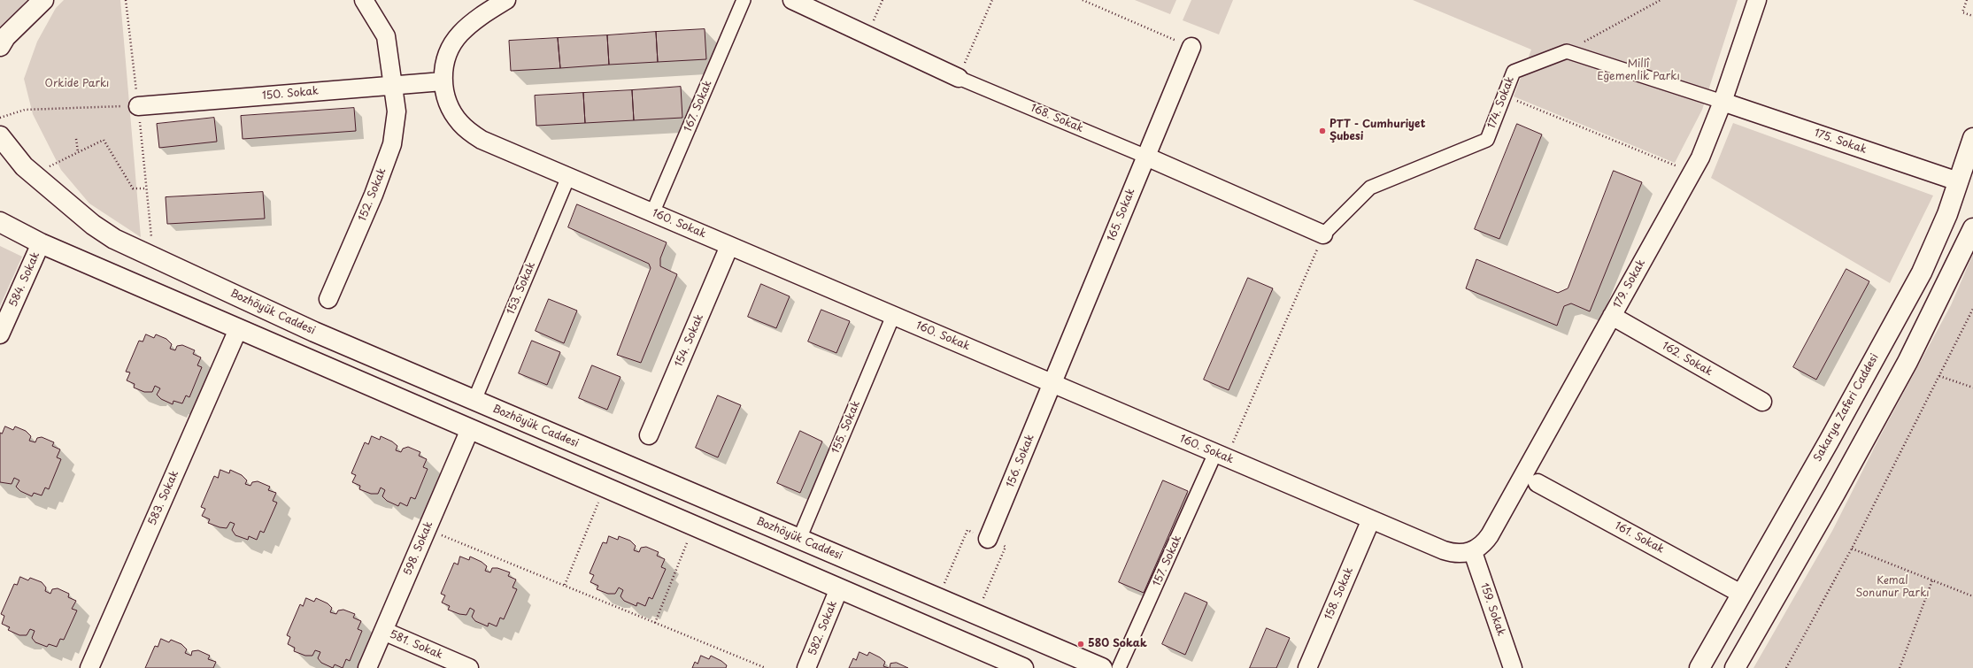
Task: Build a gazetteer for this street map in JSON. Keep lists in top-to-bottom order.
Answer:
{
  "streets": {
    "main road": ["Bozhöyük Caddesi", "Sakarya Zaferi Caddesi"],
    "street": [
      "150. Sokak",
      "174. Sokak",
      "167. Sokak",
      "168. Sokak",
      "175. Sokak",
      "152. Sokak",
      "165. Sokak",
      "160. Sokak",
      "584. Sokak",
      "179. Sokak",
      "153. Sokak",
      "154. Sokak",
      "162. Sokak",
      "155. Sokak",
      "156. Sokak",
      "583. Sokak",
      "161. Sokak",
      "598. Sokak",
      "157. Sokak",
      "158. Sokak",
      "159. Sokak",
      "582. Sokak",
      "581. Sokak"
    ]
  },
  "crossings": [
    ["150. Sokak", "152. Sokak"],
    ["150. Sokak", "160. Sokak"],
    ["174. Sokak", "168. Sokak"],
    ["167. Sokak", "160. Sokak"],
    ["168. Sokak", "165. Sokak"],
    ["175. Sokak", "179. Sokak"],
    ["175. Sokak", "Sakarya Zaferi Caddesi"],
    ["165. Sokak", "160. Sokak"],
    ["165. Sokak", "156. Sokak"],
    ["160. Sokak", "179. Sokak"],
    ["160. Sokak", "153. Sokak"],
    ["160. Sokak", "154. Sokak"],
    ["160. Sokak", "155. Sokak"],
    ["160. Sokak", "156. Sokak"],
    ["160. Sokak", "157. Sokak"],
    ["160. Sokak", "158. Sokak"],
    ["160. Sokak", "159. Sokak"],
    ["179. Sokak", "162. Sokak"],
    ["179. Sokak", "159. Sokak"],
    ["153. Sokak", "Bozhöyük Caddesi"],
    ["Bozhöyük Caddesi", "155. Sokak"],
    ["Sakarya Zaferi Caddesi", "161. Sokak"],
    ["598. Sokak", "581. Sokak"]
  ],
  "parks": ["Millî Egemenlik Parkı", "Orkide Parkı", "Kemal Sonunur Parkı"],
  "places": ["PTT - Cumhuriyet Şubesi", "580 Sokak"]
}
